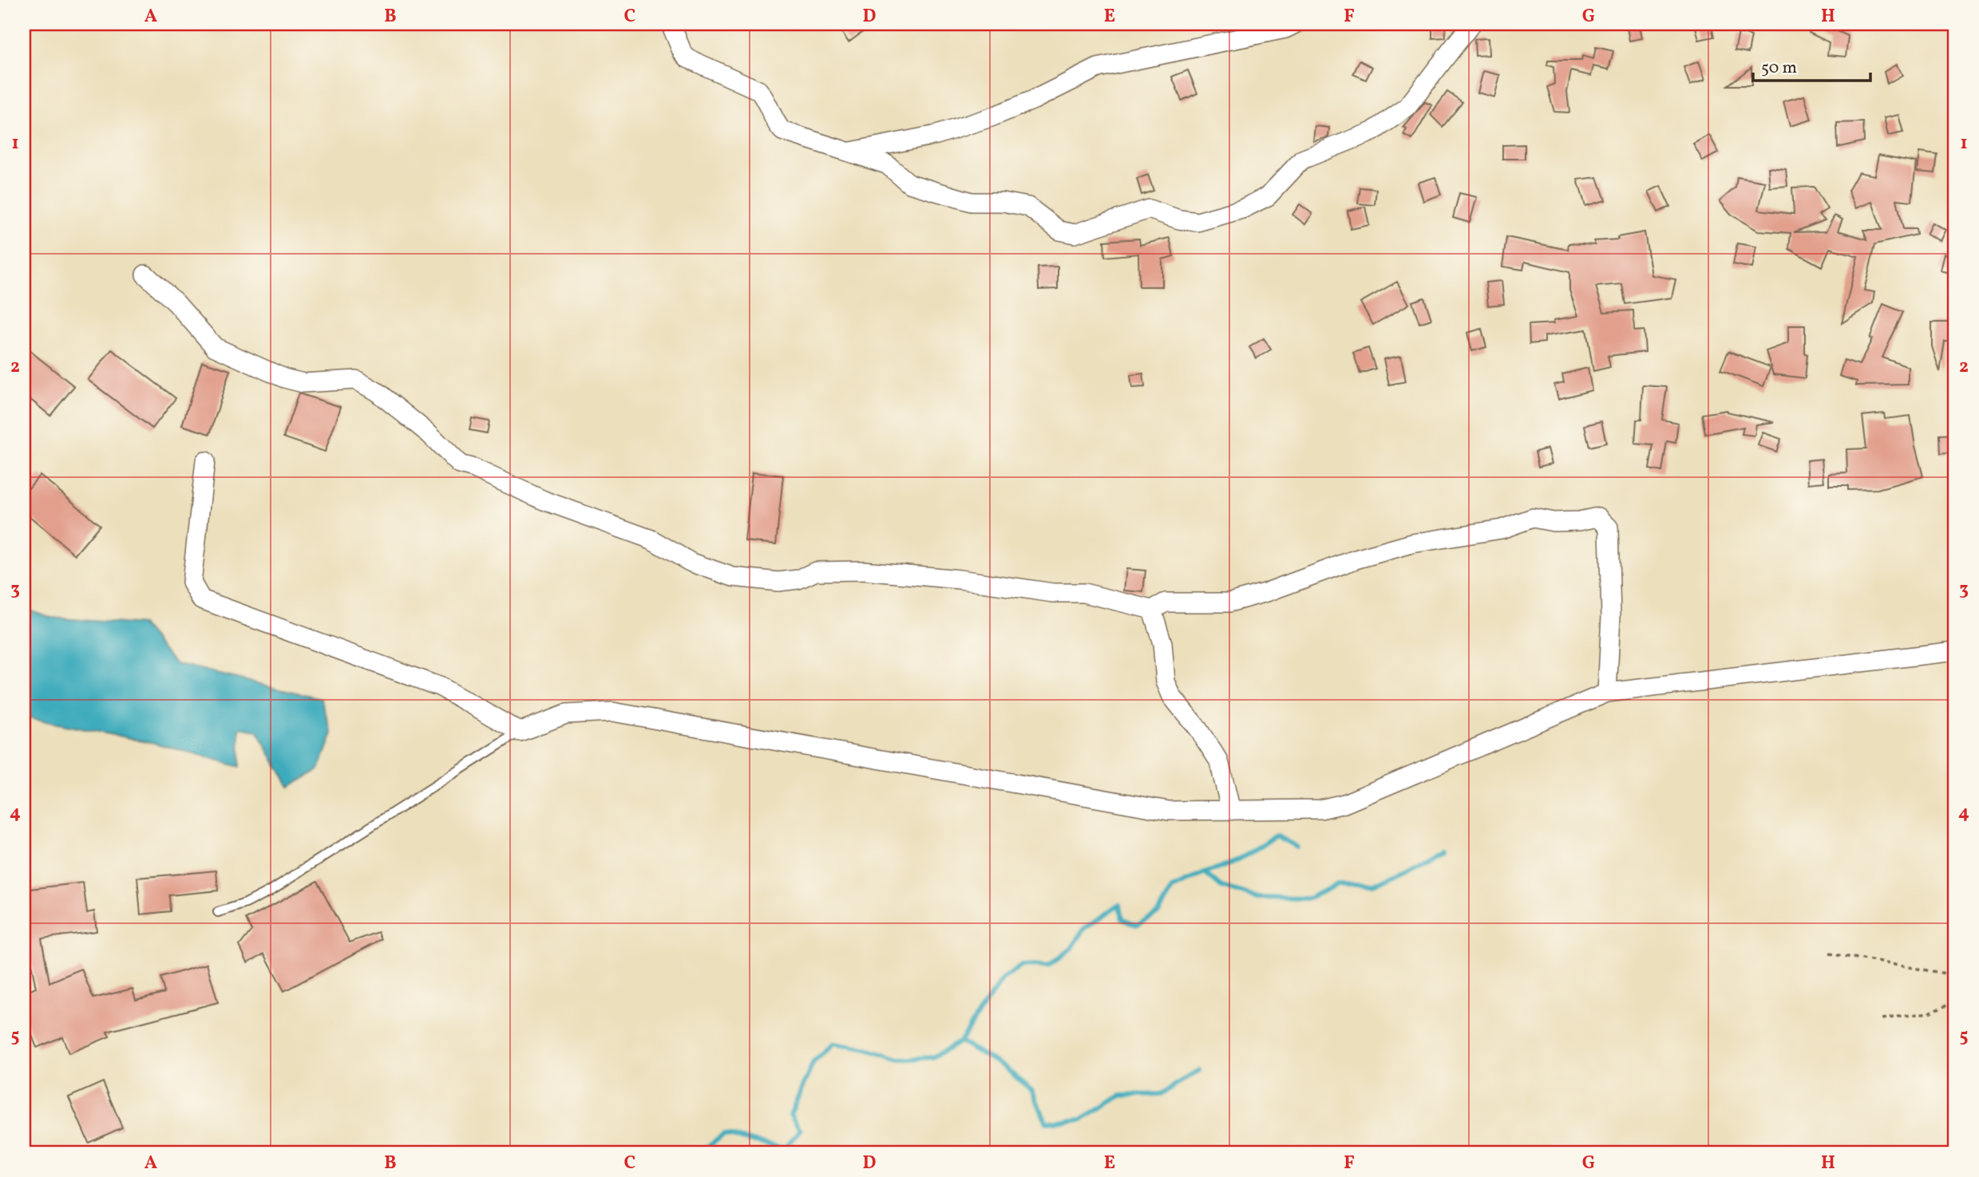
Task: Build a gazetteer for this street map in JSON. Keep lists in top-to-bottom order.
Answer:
{
  "scale_bar": "50 m",
  "grid": {
    "columns": [
      "A",
      "B",
      "C",
      "D",
      "E",
      "F",
      "G",
      "H"
    ],
    "rows": [
      "1",
      "2",
      "3",
      "4",
      "5"
    ]
  }
}
